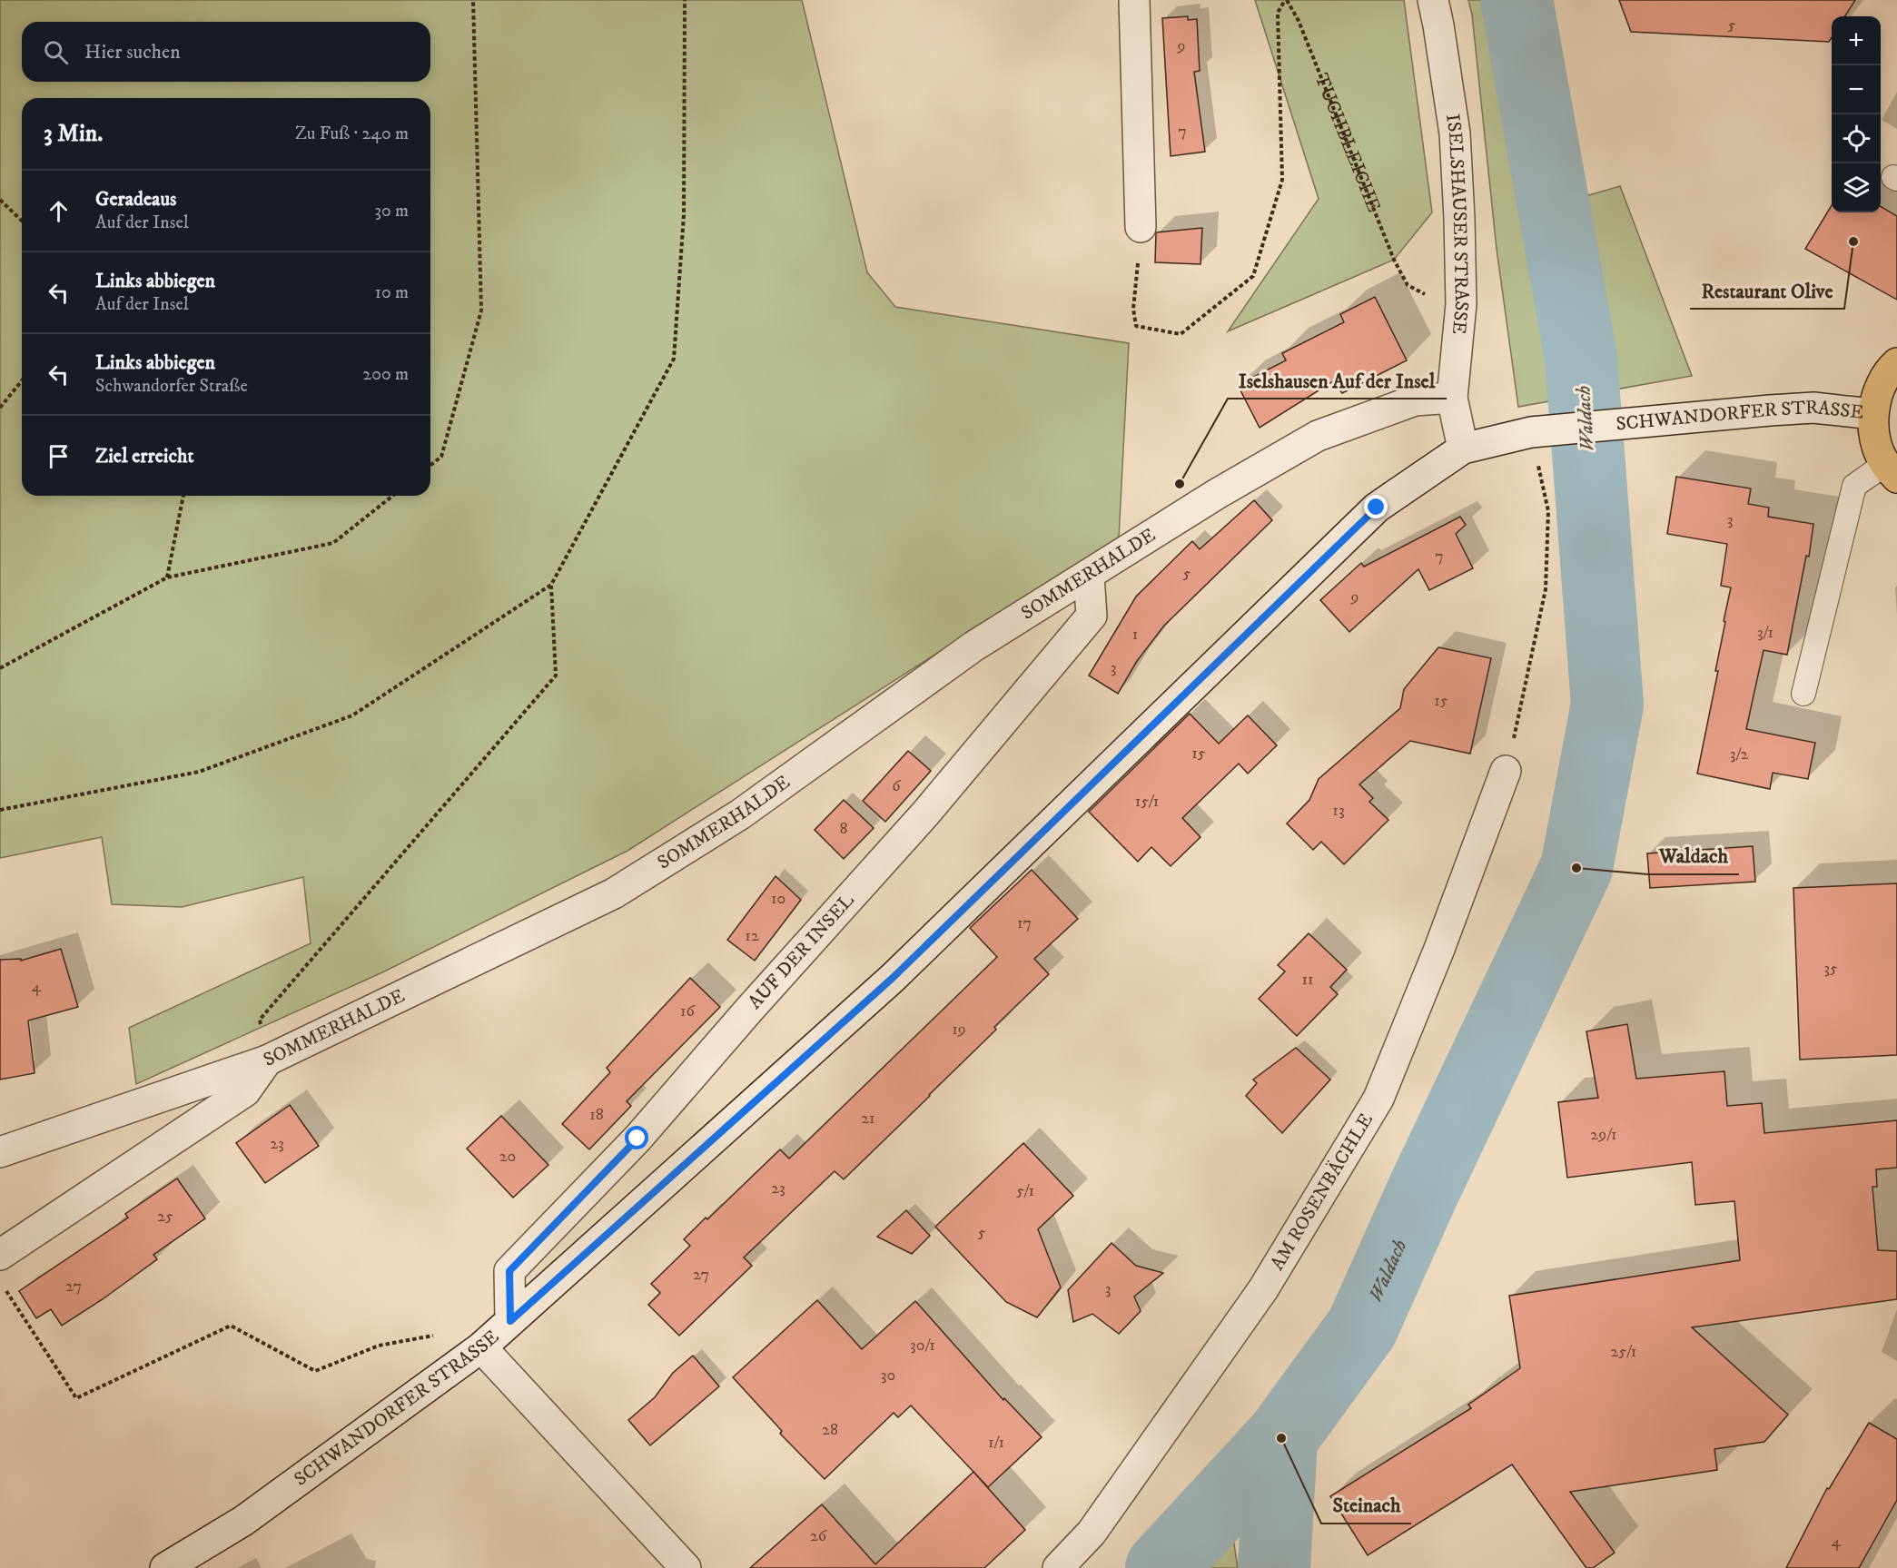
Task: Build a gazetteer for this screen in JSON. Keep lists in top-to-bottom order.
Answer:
{
  "streets": {
    "street": [
      "ISELSHAUSER STRASSE",
      "SCHWANDORFER STRASSE",
      "SOMMERHALDE",
      "AUF DER INSEL",
      "AM ROSENBÄCHLE"
    ],
    "path": ["TUCHBLEICHE"]
  },
  "crossings": [
    ["ISELSHAUSER STRASSE", "SCHWANDORFER STRASSE"],
    ["ISELSHAUSER STRASSE", "SOMMERHALDE"],
    ["SCHWANDORFER STRASSE", "AUF DER INSEL"],
    ["SOMMERHALDE", "AUF DER INSEL"]
  ],
  "water": ["Waldach"],
  "places": [
    "Restaurant Olive",
    "Iselshausen Auf der Insel",
    "Waldach",
    "Steinach"
  ],
  "house_numbers": [
    "5",
    "9",
    "7",
    "3",
    "7",
    "5",
    "9",
    "3/1",
    "1",
    "3",
    "15",
    "15",
    "3/2",
    "6",
    "15/1",
    "13",
    "8",
    "10",
    "17",
    "12",
    "35",
    "11",
    "4",
    "16",
    "19",
    "18",
    "21",
    "29/1",
    "23",
    "20",
    "23",
    "5/1",
    "25",
    "5",
    "27",
    "27",
    "3",
    "30/1",
    "25/1",
    "30",
    "28",
    "1/1",
    "26",
    "4"
  ],
  "page": {
    "map_buttons": ["+", "−"],
    "search": "Hier suchen",
    "heading": ["3 Min.", "Zu Fuß · 240 m"],
    "list": [
      ["Geradeaus", "Auf der Insel", "30 m"],
      ["Links abbiegen", "Auf der Insel", "10 m"],
      ["Links abbiegen", "Schwandorfer Straße", "200 m"],
      "Ziel erreicht"
    ]
  }
}
